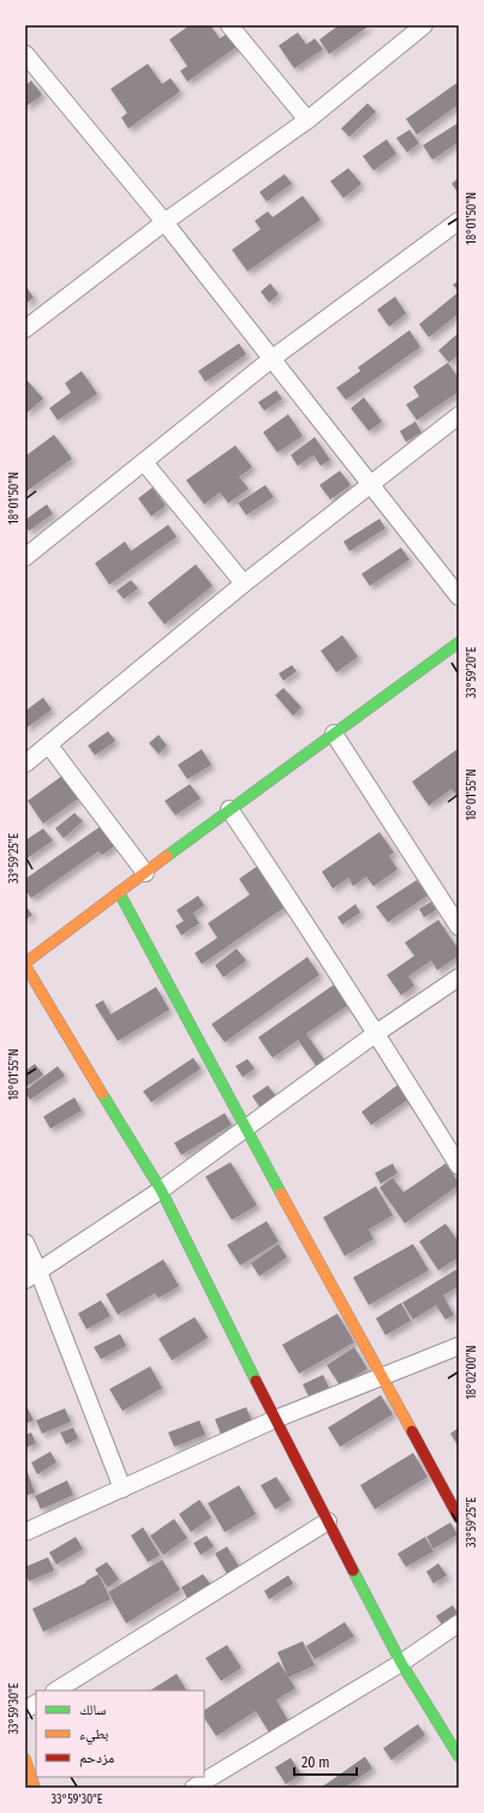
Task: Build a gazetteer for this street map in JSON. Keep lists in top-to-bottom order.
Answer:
{
  "legend": ["سالك", "بطيء", "مزدحم"],
  "scale_bar": "20 m",
  "coordinates": [
    "18°01'50\"N",
    "33°59'20\"E",
    "18°01'55\"N",
    "33°59'25\"E",
    "18°02'00\"N",
    "33°59'30\"E"
  ]
}
